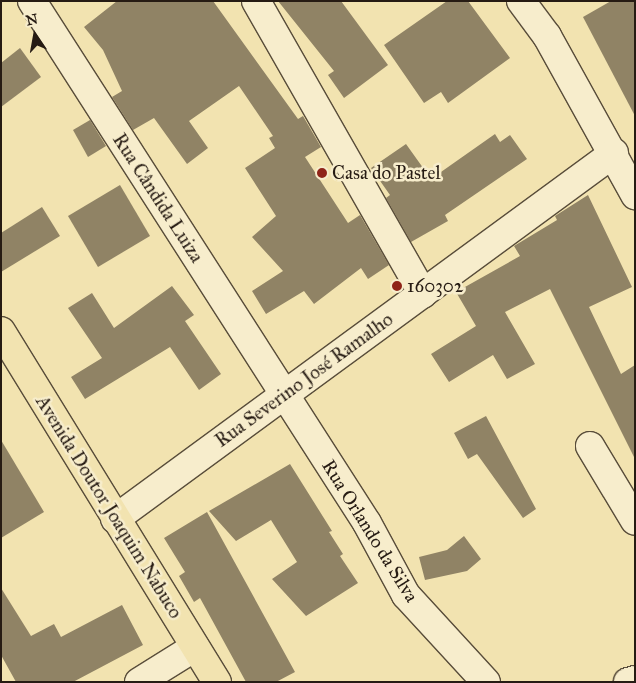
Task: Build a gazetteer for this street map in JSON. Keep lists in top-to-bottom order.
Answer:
{
  "streets": {
    "main road": ["Avenida Doutor Joaquim Nabuco"],
    "street": ["Rua Cândida Luiza", "Rua Severino José Ramalho", "Rua Orlando da Silva"]
  },
  "crossings": [
    ["Rua Cândida Luiza", "Rua Severino José Ramalho"],
    ["Rua Cândida Luiza", "Rua Orlando da Silva"],
    ["Rua Severino José Ramalho", "Avenida Doutor Joaquim Nabuco"],
    ["Rua Severino José Ramalho", "Rua Orlando da Silva"]
  ],
  "places": ["Casa do Pastel", "160302"],
  "north": "top"
}
